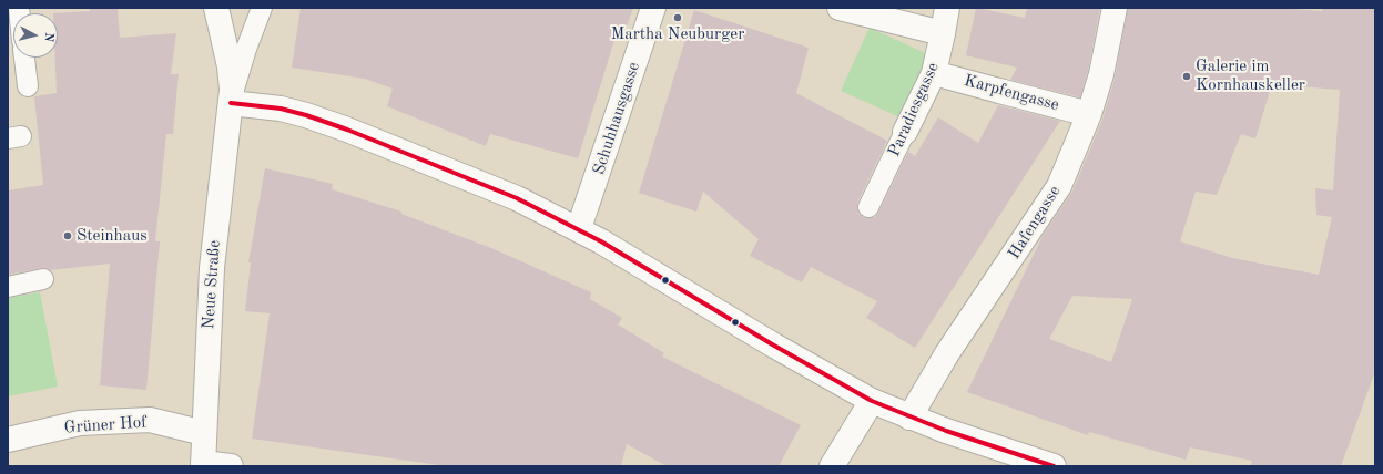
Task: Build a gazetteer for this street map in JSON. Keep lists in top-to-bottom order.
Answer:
{
  "streets": {
    "street": [
      "Karpfengasse",
      "Paradiesgasse",
      "Schuhhausgasse",
      "Hafengasse",
      "Neue Straße",
      "Grüner Hof"
    ]
  },
  "crossings": [
    ["Karpfengasse", "Paradiesgasse"],
    ["Karpfengasse", "Hafengasse"],
    ["Neue Straße", "Grüner Hof"]
  ],
  "places": ["Martha Neuburger", "Galerie im Kornhauskeller", "Steinhaus"],
  "north": "right"
}
